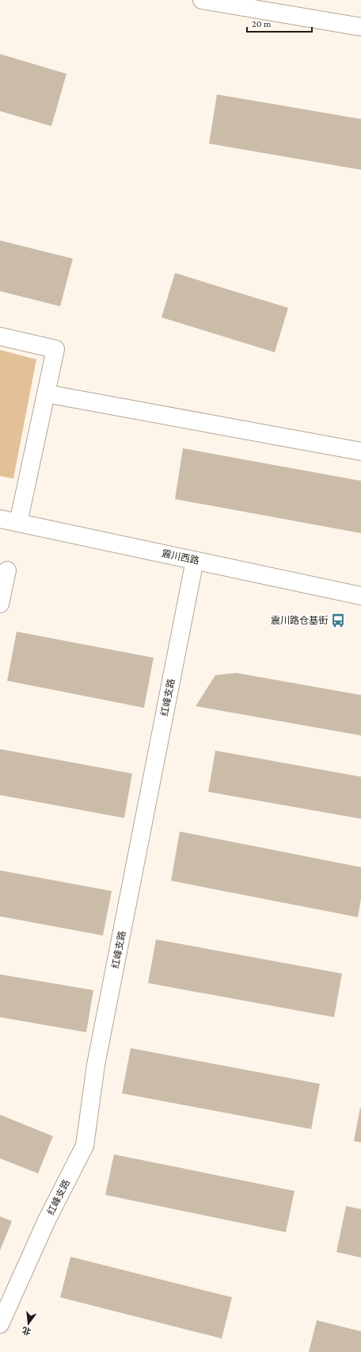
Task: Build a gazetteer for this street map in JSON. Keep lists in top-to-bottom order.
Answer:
{
  "streets": {
    "street": ["震川西路", "红峰支路"]
  },
  "crossings": [
    ["震川西路", "红峰支路"]
  ],
  "places": {
    "bus stop": ["震川路仓基街"]
  },
  "scale_bar": "20 m",
  "north": "bottom"
}
